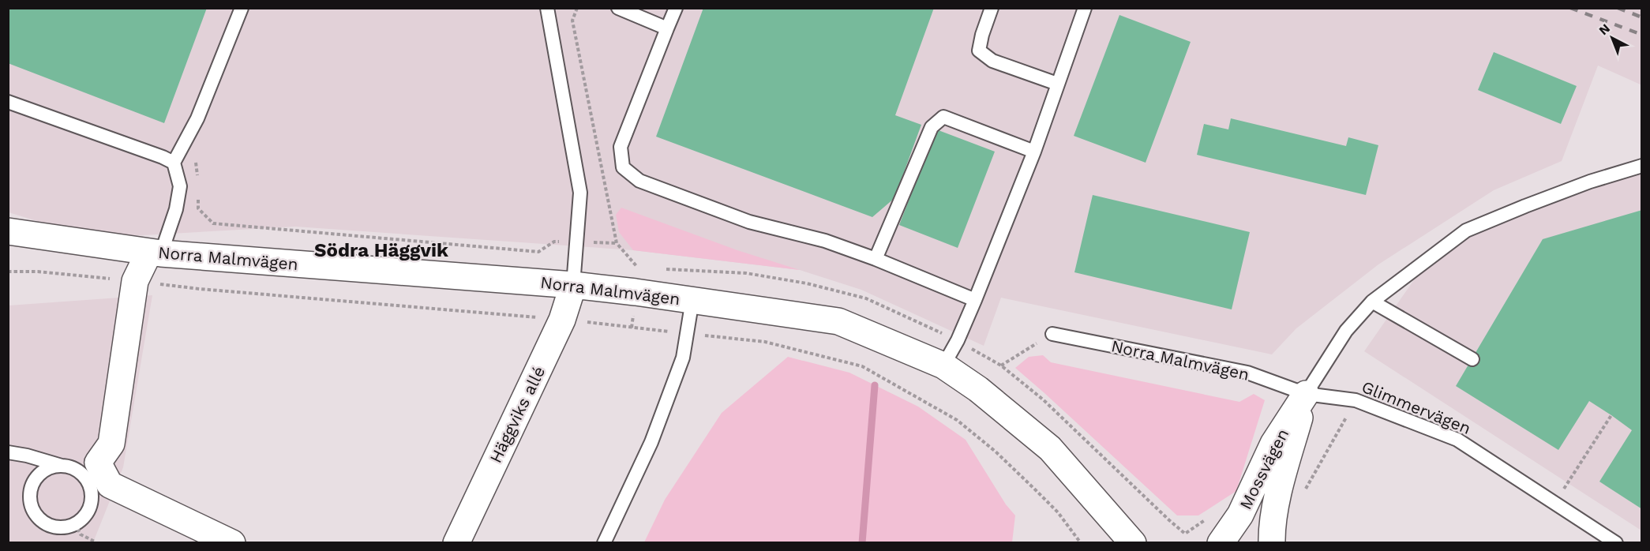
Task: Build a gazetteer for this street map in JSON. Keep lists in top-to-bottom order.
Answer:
{
  "streets": {
    "street": ["Norra Malmvägen", "Häggviks allé", "Mossvägen"],
    "lane": ["Glimmervägen"]
  },
  "crossings": [
    ["Norra Malmvägen", "Glimmervägen"],
    ["Norra Malmvägen", "Häggviks allé"],
    ["Norra Malmvägen", "Mossvägen"],
    ["Glimmervägen", "Mossvägen"]
  ],
  "districts": ["Södra Häggvik"],
  "north": "top left"
}
